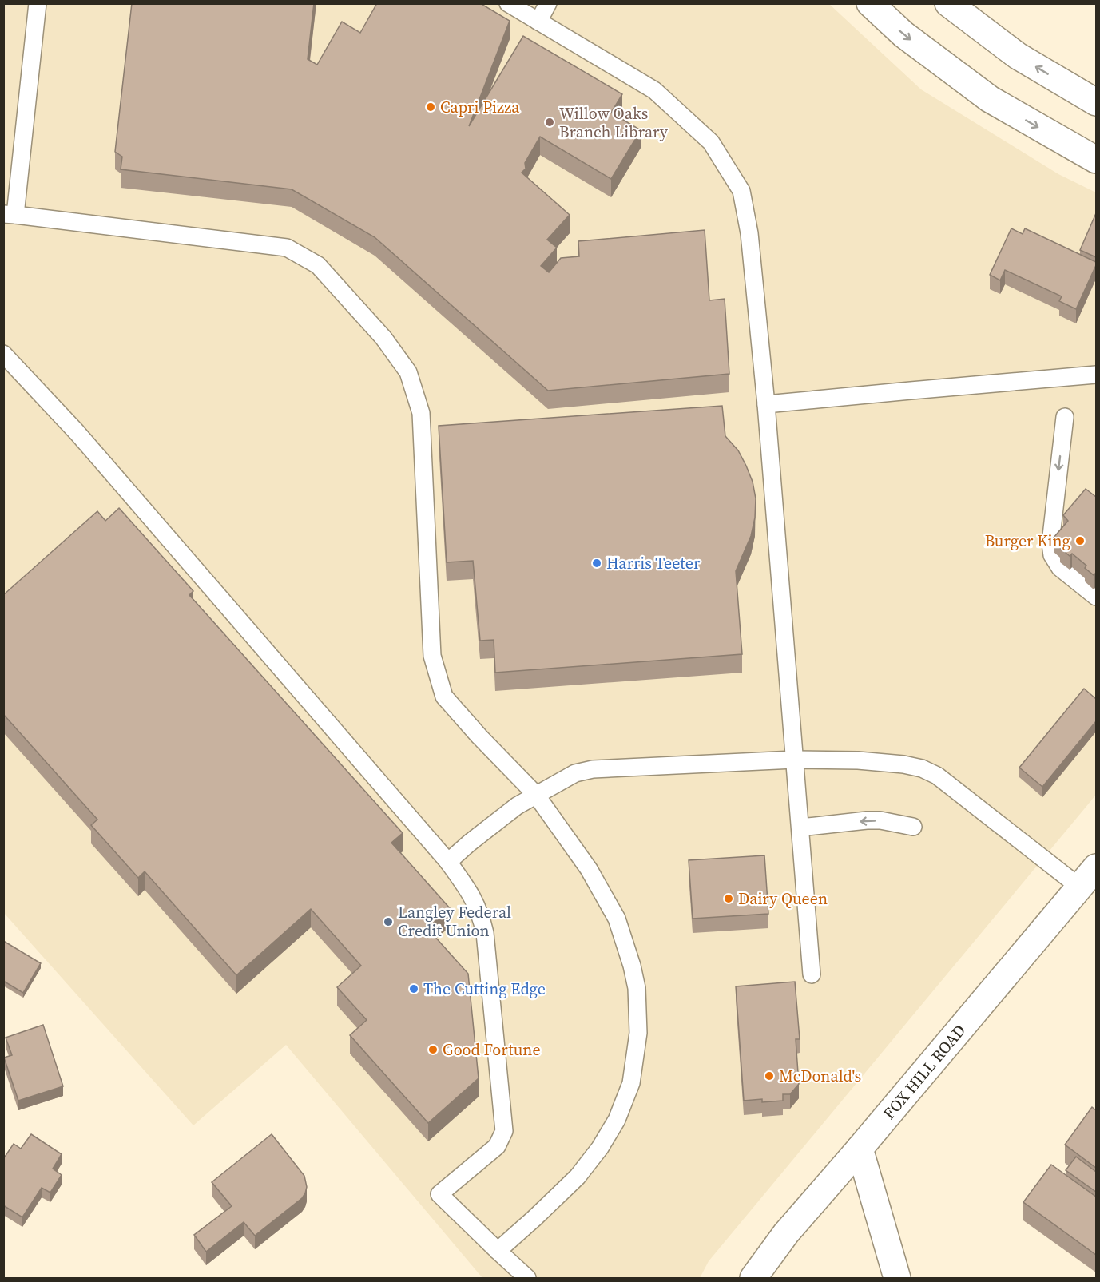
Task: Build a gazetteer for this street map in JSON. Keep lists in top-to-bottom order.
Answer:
{
  "streets": {
    "street": ["FOX HILL ROAD"]
  },
  "places": [
    "Capri Pizza",
    "Willow Oaks Branch Library",
    "Burger King",
    "Harris Teeter",
    "Dairy Queen",
    "Langley Federal Credit Union",
    "The Cutting Edge",
    "Good Fortune",
    "McDonald's"
  ]
}
